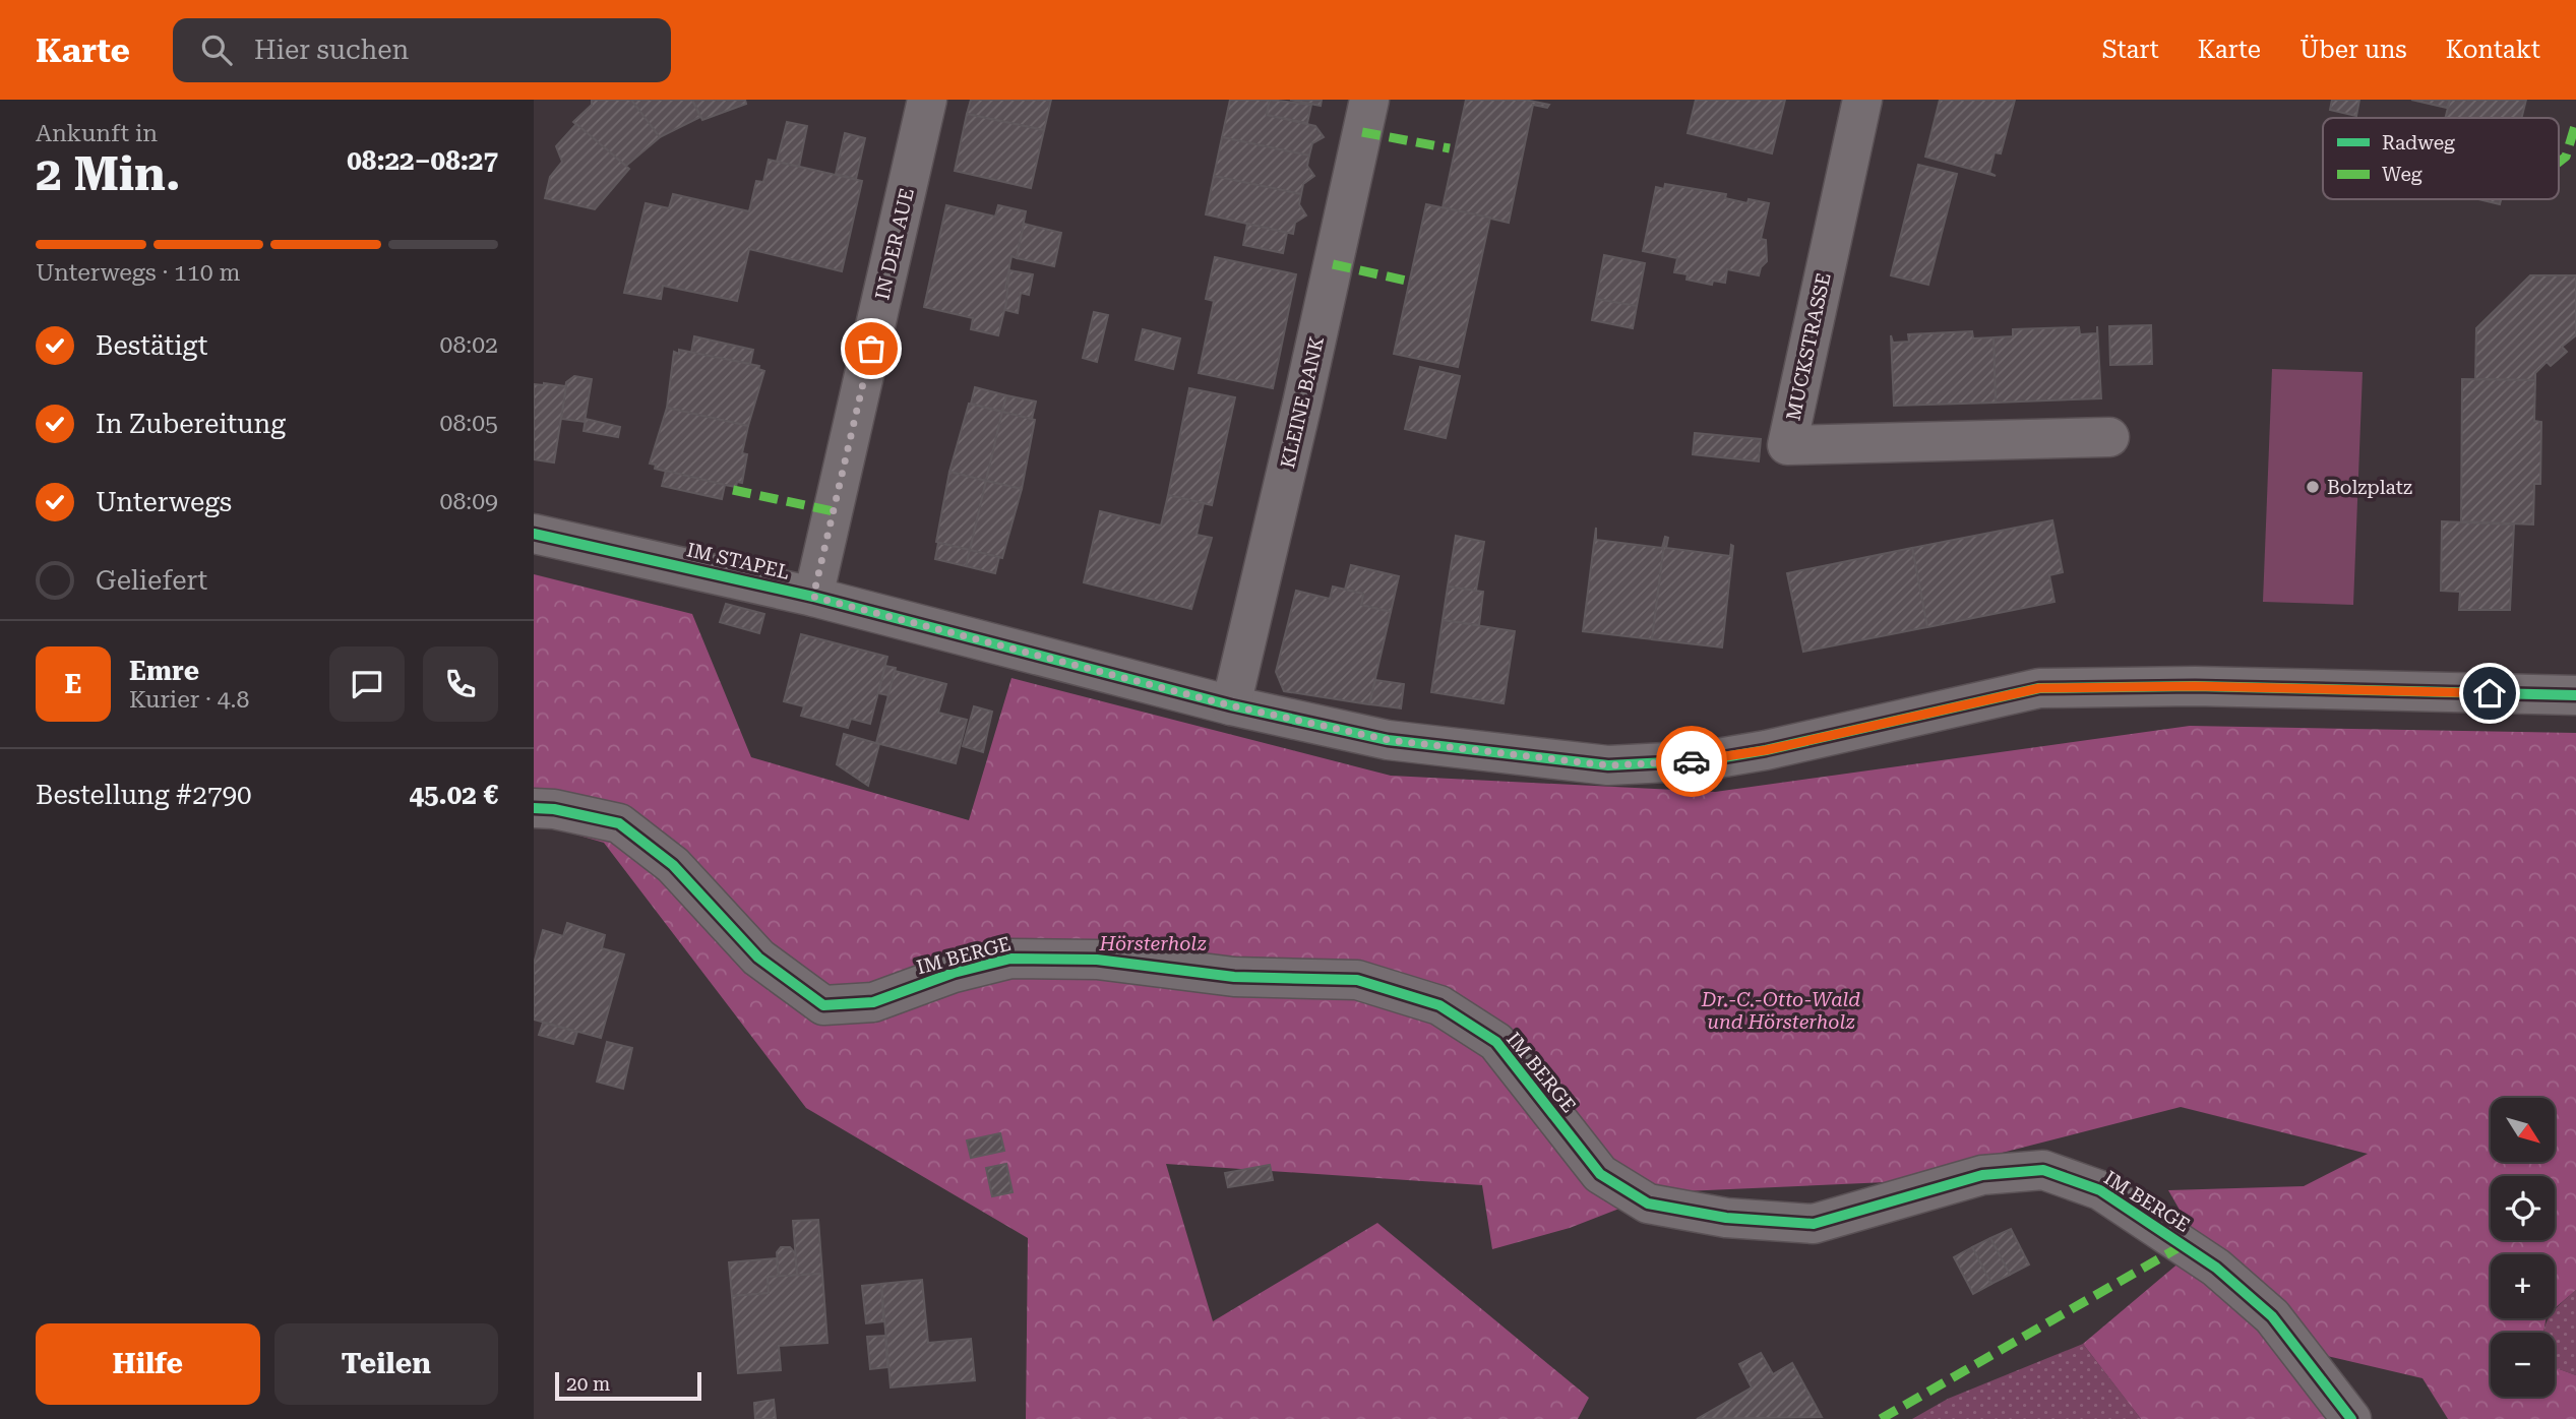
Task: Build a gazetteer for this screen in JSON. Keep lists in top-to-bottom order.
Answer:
{
  "streets": {
    "street": [
      "IN DER AUE",
      "MUCKSTRASSE",
      "KLEINE BANK",
      "IM STAPEL",
      "IM BERGE"
    ]
  },
  "crossings": [
    ["IN DER AUE", "IM STAPEL"],
    ["KLEINE BANK", "IM STAPEL"]
  ],
  "parks": ["Hörsterholz", "Dr.-C.-Otto-Wald und Hörsterholz"],
  "places": ["Bolzplatz"],
  "legend": ["Radweg", "Weg"],
  "scale_bar": "20 m",
  "north": "bottom right",
  "page": {
    "header": "Karte",
    "search": "Hier suchen",
    "nav": [
      "Start",
      "Karte",
      "Über uns",
      "Kontakt"
    ],
    "heading": ["2 Min.", "Ankunft in", "08:22–08:27"],
    "panel": [
      "Emre",
      "Kurier · 4.8",
      "Bestellung #2790",
      "45.02 €"
    ],
    "bar": "Unterwegs · 110 m",
    "list": [
      ["Bestätigt", "08:02"],
      ["In Zubereitung", "08:05"],
      ["Unterwegs", "08:09"],
      "Geliefert"
    ],
    "round": "E",
    "map_buttons": ["+", "−"],
    "buttons": ["Hilfe", "Teilen"],
    "scale": "20 m"
  }
}
